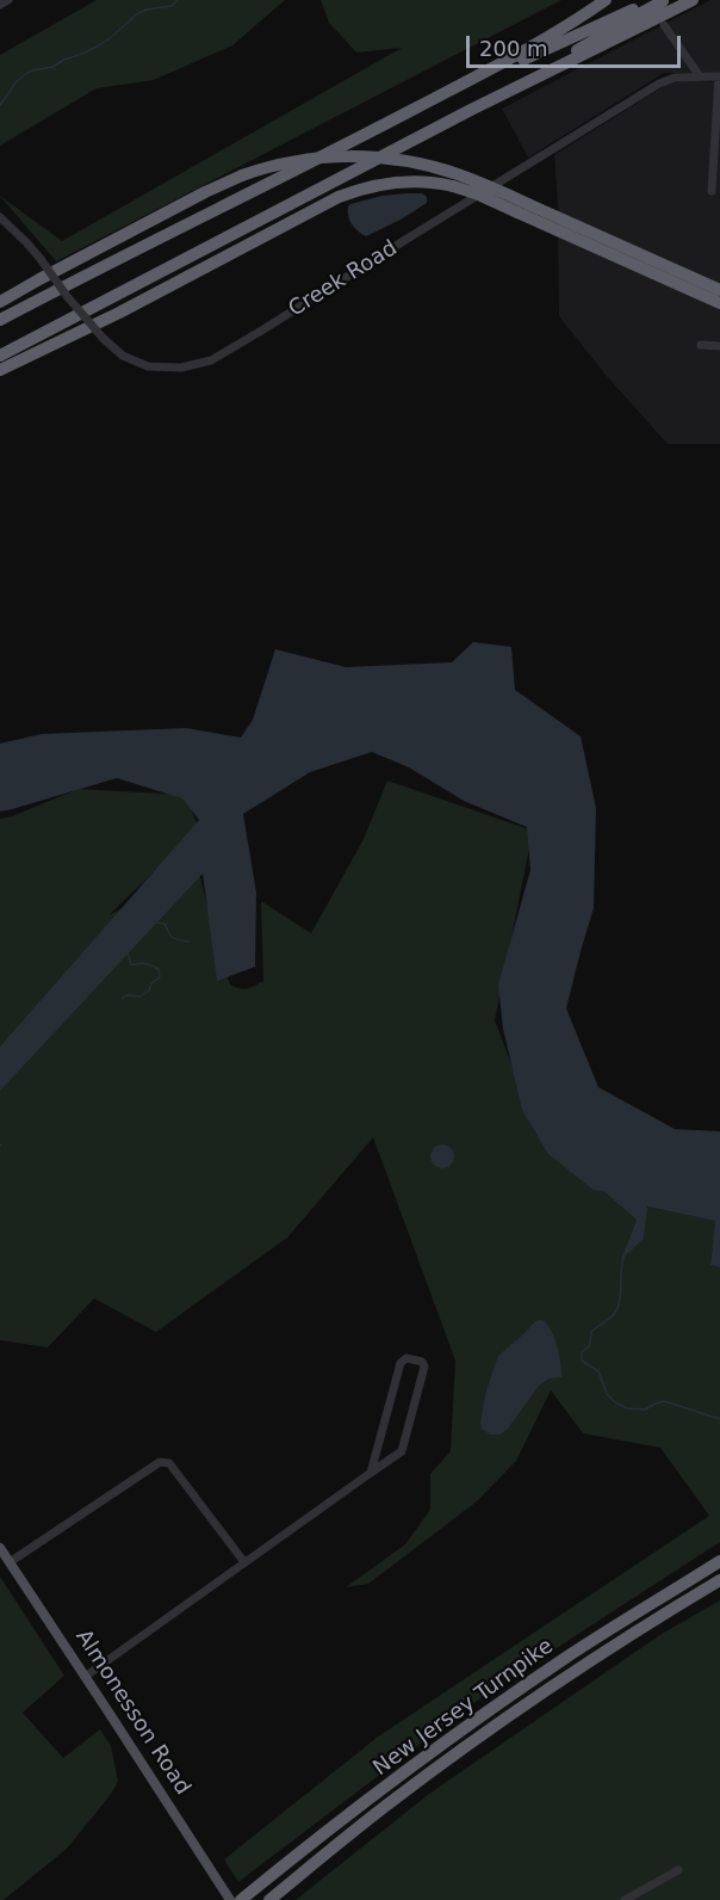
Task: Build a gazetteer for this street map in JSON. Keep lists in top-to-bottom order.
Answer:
{
  "streets": {
    "highway": ["New Jersey Turnpike"],
    "main road": ["Almonesson Road"],
    "street": ["Creek Road"]
  },
  "scale_bar": "200 m"
}
